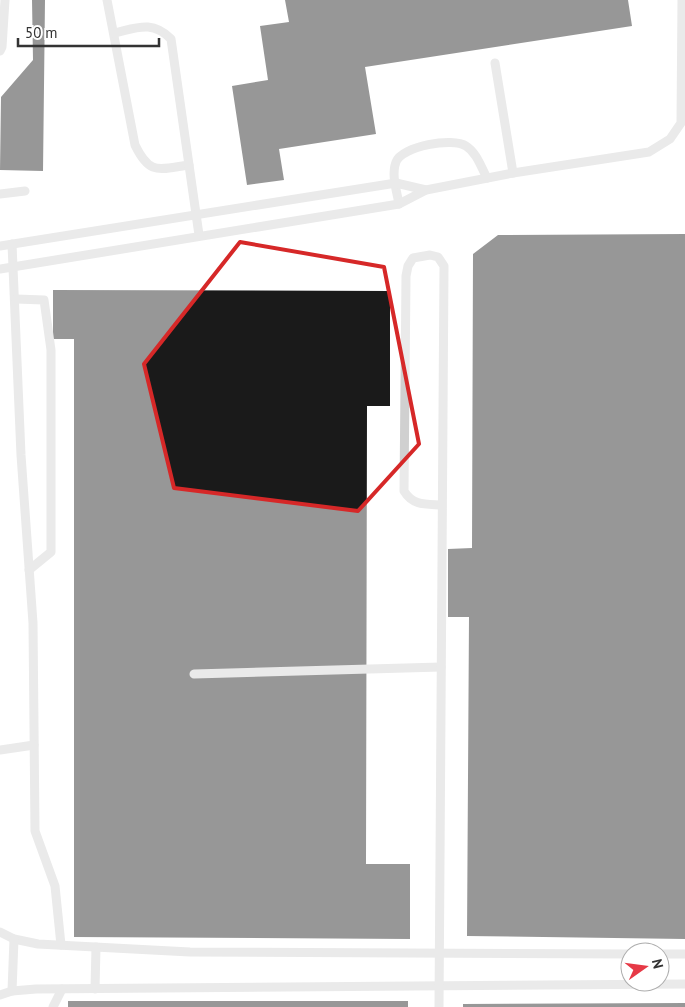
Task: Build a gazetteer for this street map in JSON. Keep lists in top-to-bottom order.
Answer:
{
  "scale_bar": "50 m",
  "north": "right"
}
